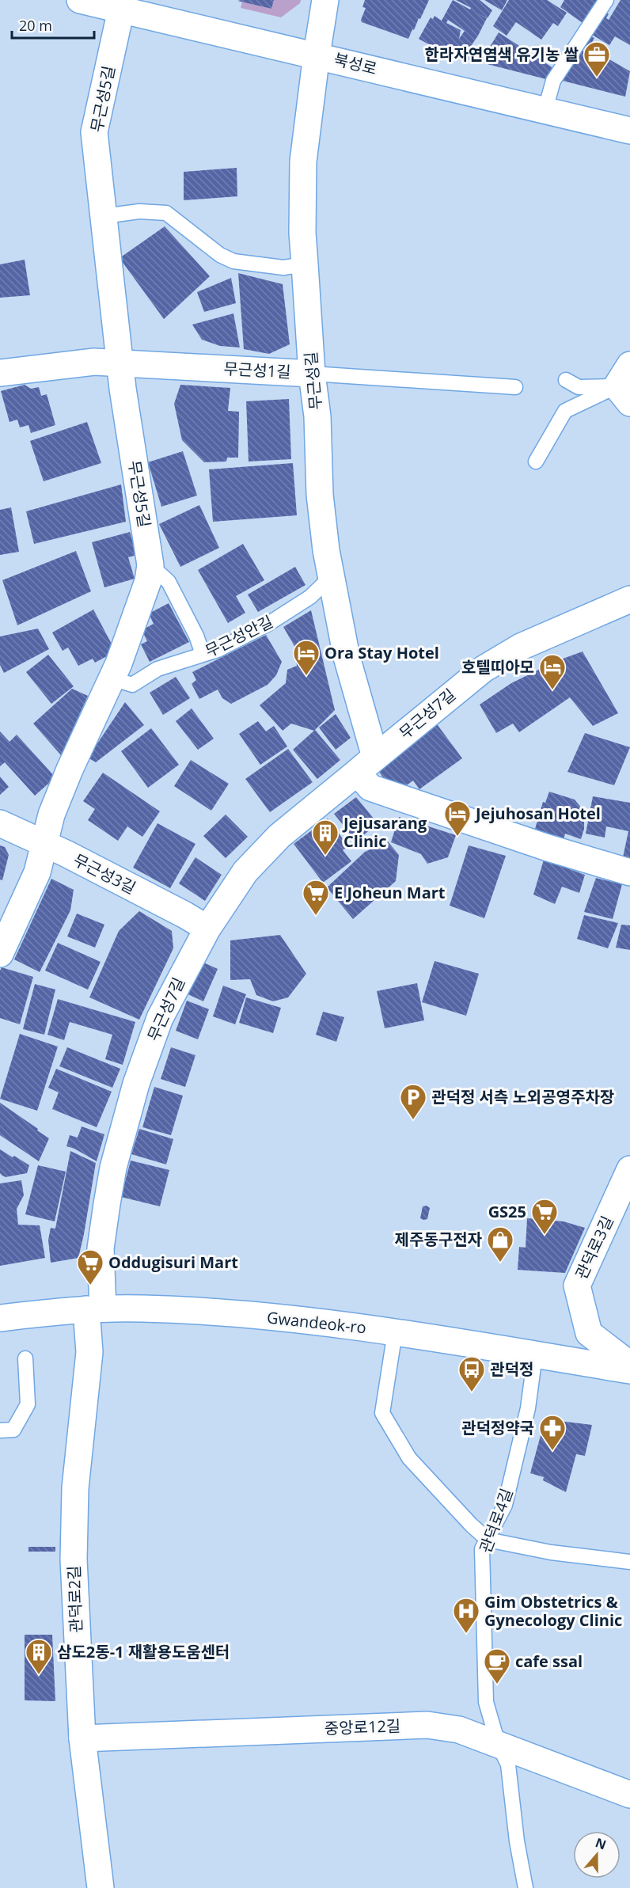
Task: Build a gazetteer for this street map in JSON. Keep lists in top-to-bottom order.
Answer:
{
  "streets": {
    "street": [
      "북성로",
      "무근성5길",
      "무근성1길",
      "무근성길",
      "무근성7길",
      "무근성3길",
      "관덕로3길",
      "Gwandeok-ro",
      "관덕로2길",
      "중앙로12길"
    ],
    "lane": ["무근성안길", "관덕로4길"]
  },
  "crossings": [
    ["북성로", "무근성5길"],
    ["북성로", "무근성길"],
    ["무근성5길", "무근성1길"],
    ["무근성5길", "무근성안길"],
    ["무근성5길", "무근성3길"],
    ["무근성1길", "무근성길"],
    ["무근성길", "무근성안길"],
    ["무근성길", "무근성7길"],
    ["무근성7길", "무근성3길"],
    ["무근성7길", "Gwandeok-ro"],
    ["무근성7길", "관덕로2길"],
    ["Gwandeok-ro", "관덕로4길"],
    ["Gwandeok-ro", "관덕로2길"],
    ["관덕로4길", "중앙로12길"],
    ["관덕로2길", "중앙로12길"]
  ],
  "places": {
    "office": ["한라자연염색 유기농 쌀"],
    "hotel": ["Ora Stay Hotel", "호텔띠아모", "Jejuhosan Hotel"],
    "building": ["Jejusarang Clinic", "삼도2동-1 재활용도움센터"],
    "supermarket": ["E Joheun Mart", "GS25", "Oddugisuri Mart"],
    "parking": ["관덕정 서측 노외공영주차장"],
    "shop": ["제주동구전자"],
    "bus stop": ["관덕정"],
    "pharmacy": ["관덕정약국"],
    "hospital": ["Gim Obstetrics & Gynecology Clinic"],
    "cafe": ["cafe ssal"]
  },
  "scale_bar": "20 m",
  "north": "top"
}
